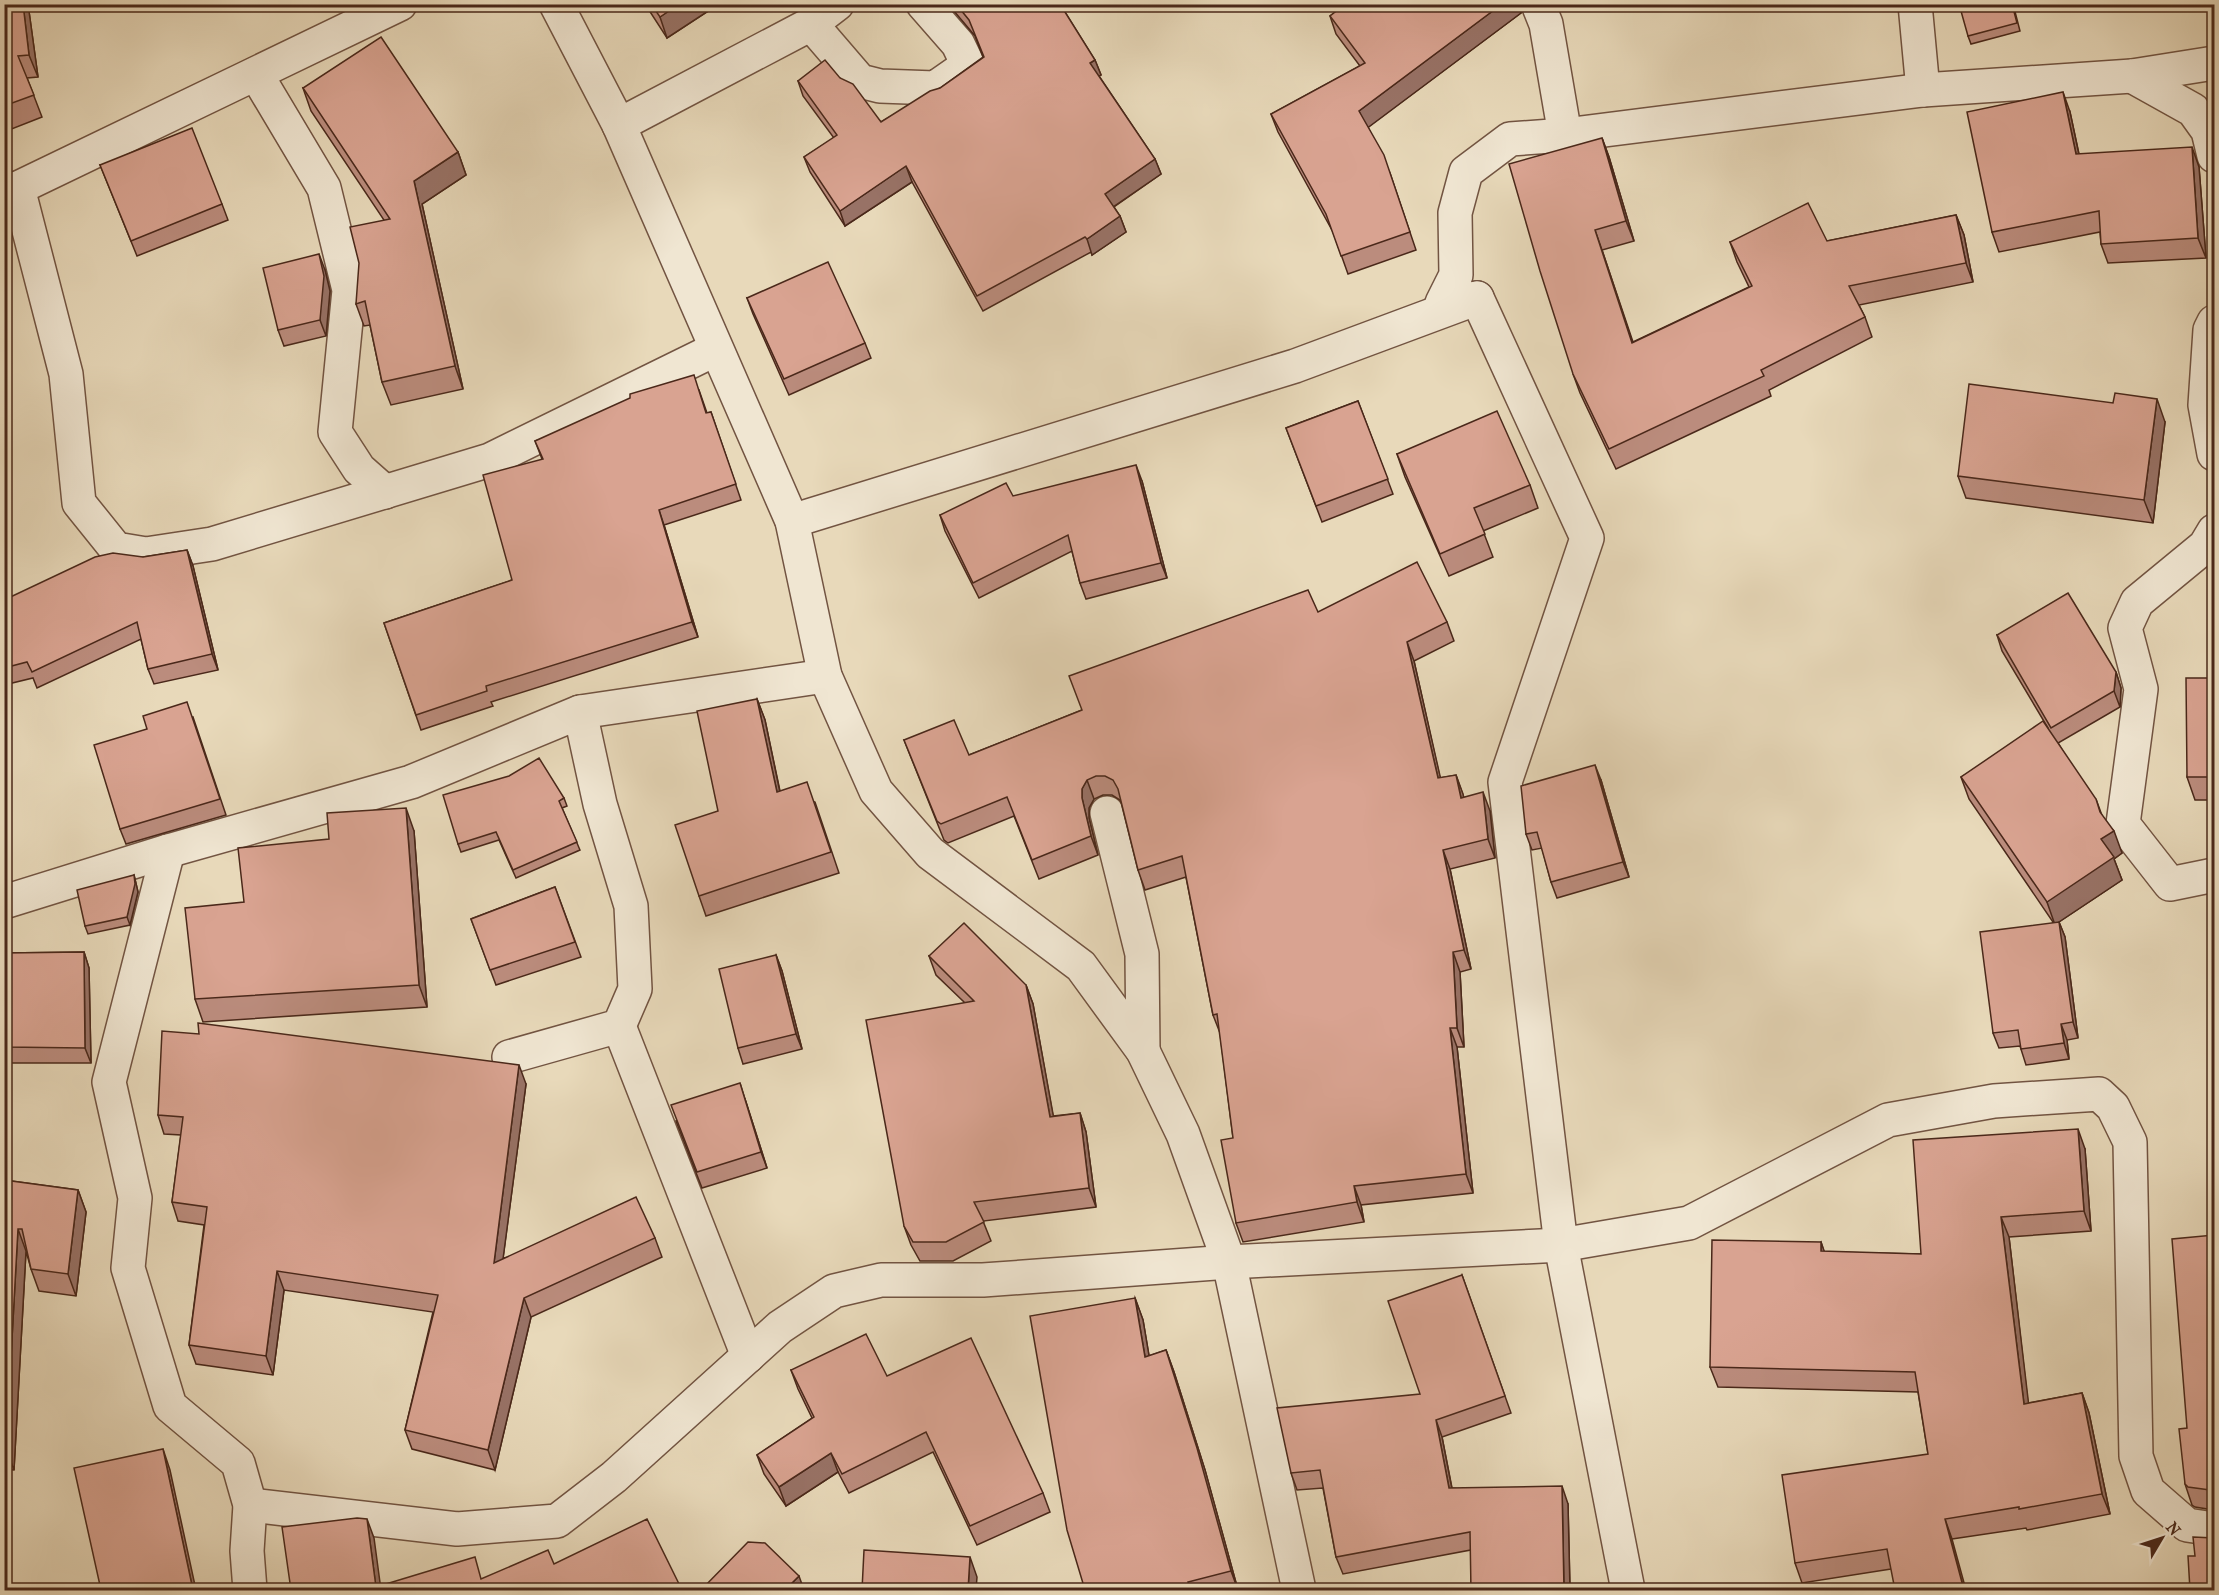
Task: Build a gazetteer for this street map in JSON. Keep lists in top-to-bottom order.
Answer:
{
  "north": "top right"
}
